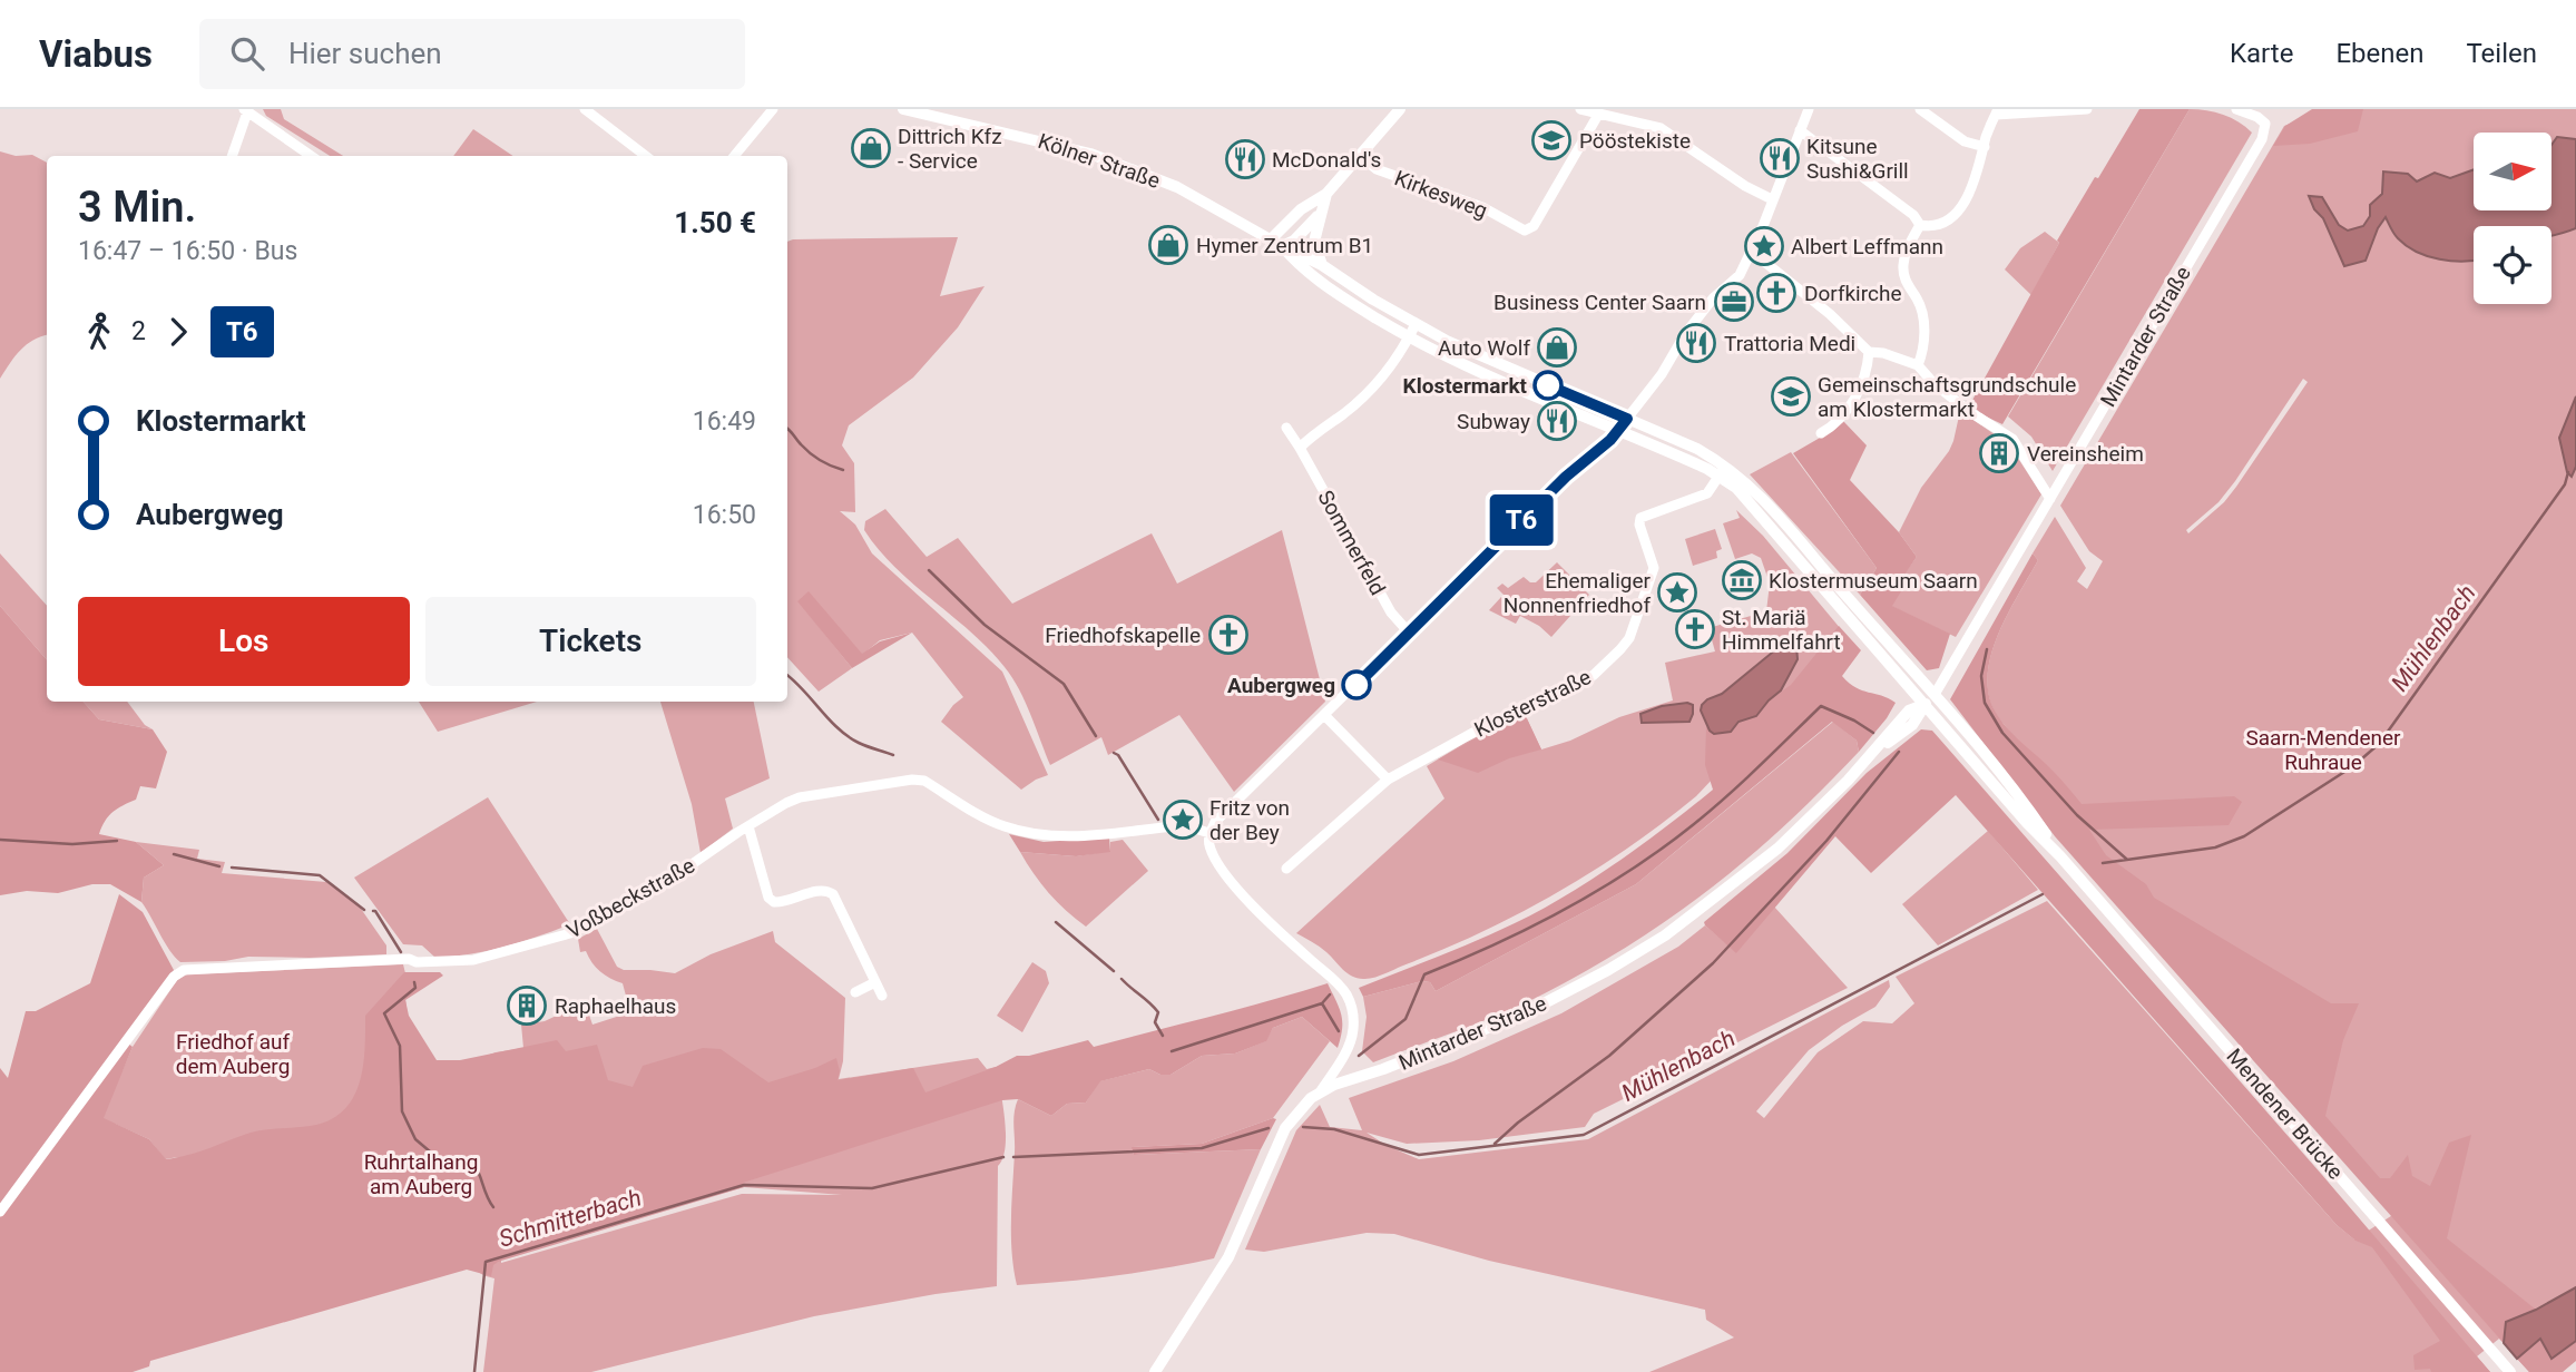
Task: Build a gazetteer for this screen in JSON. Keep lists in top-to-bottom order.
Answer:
{
  "streets": {
    "main road": ["Kölner Straße", "Mintarder Straße", "Mendener Brücke"],
    "street": [
      "Kirkesweg",
      "Sommerfeld",
      "Klosterstraße",
      "Voßbeckstraße"
    ]
  },
  "crossings": [
    ["Mintarder Straße", "Mendener Brücke"]
  ],
  "water": ["Mühlenbach", "Schmitterbach"],
  "parks": ["Saarn-Mendener Ruhraue", "Friedhof auf dem Auberg", "Ruhrtalhang am Auberg"],
  "places": {
    "school or university": ["Pööstekiste", "Gemeinschaftsgrundschule am Klostermarkt"],
    "shop": ["Dittrich Kfz - Service", "Hymer Zentrum B1", "Auto Wolf"],
    "restaurant": [
      "Kitsune Sushi&Grill",
      "McDonald's",
      "Trattoria Medi",
      "Subway"
    ],
    "place": ["Albert Leffmann", "Ehemaliger Nonnenfriedhof", "Fritz von der Bey"],
    "church": ["Dorfkirche", "St. Mariä Himmelfahrt", "Friedhofskapelle"],
    "office": ["Business Center Saarn"],
    "other": ["Klostermarkt", "Aubergweg"],
    "building": ["Vereinsheim", "Raphaelhaus"],
    "museum": ["Klostermuseum Saarn"]
  },
  "lines": ["bus line T6"],
  "north": "right",
  "page": {
    "header": "Viabus",
    "search": "Hier suchen",
    "nav": ["Karte", "Ebenen", "Teilen"],
    "on_map": "T6",
    "heading": ["3 Min.", "16:47 – 16:50 · Bus", "1.50 €"],
    "legs": ["2", "T6"],
    "list": [
      {
        "name": "Klostermarkt",
        "value": "16:49"
      },
      {
        "name": "Aubergweg",
        "value": "16:50"
      }
    ],
    "buttons": ["Los", "Tickets"]
  }
}
